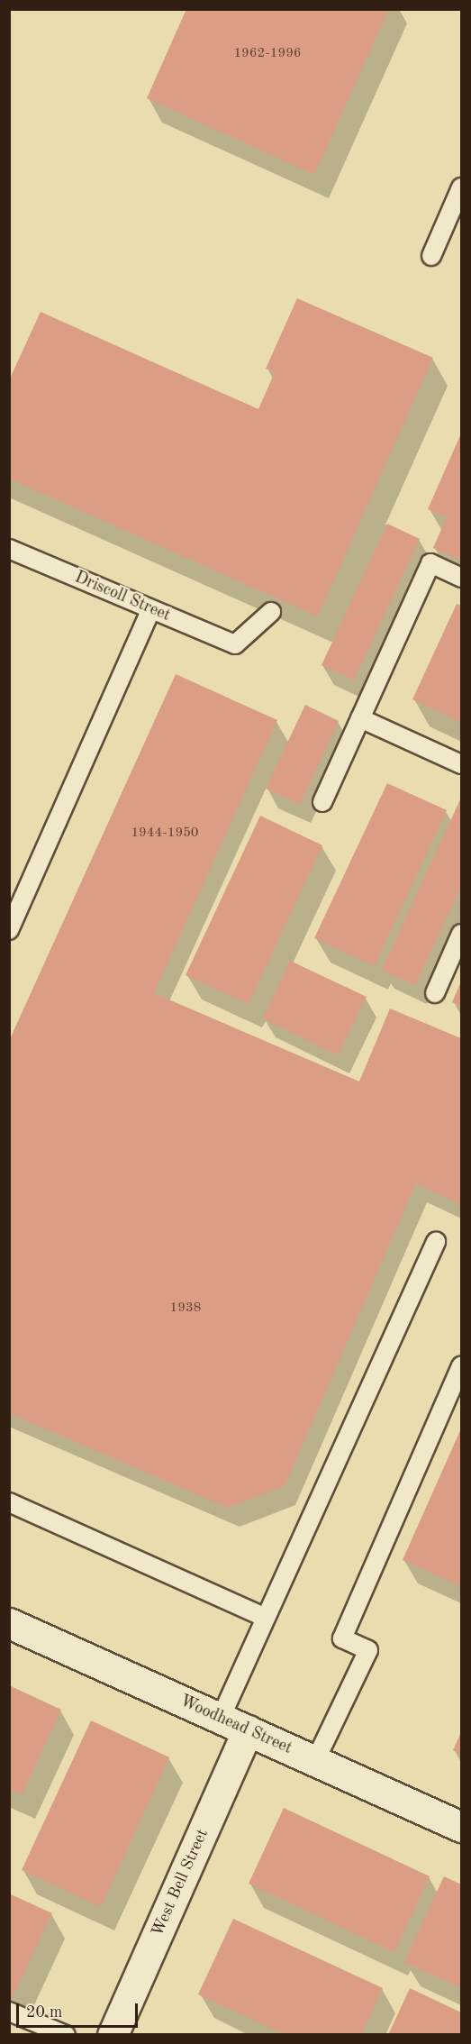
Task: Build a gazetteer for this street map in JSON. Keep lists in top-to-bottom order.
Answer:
{
  "streets": {
    "street": ["Woodhead Street", "West Bell Street"],
    "lane": ["Driscoll Street"]
  },
  "crossings": [
    ["Woodhead Street", "West Bell Street"]
  ],
  "house_numbers": ["1962-1996", "1944-1950", "1938"],
  "scale_bar": "20 m"
}
